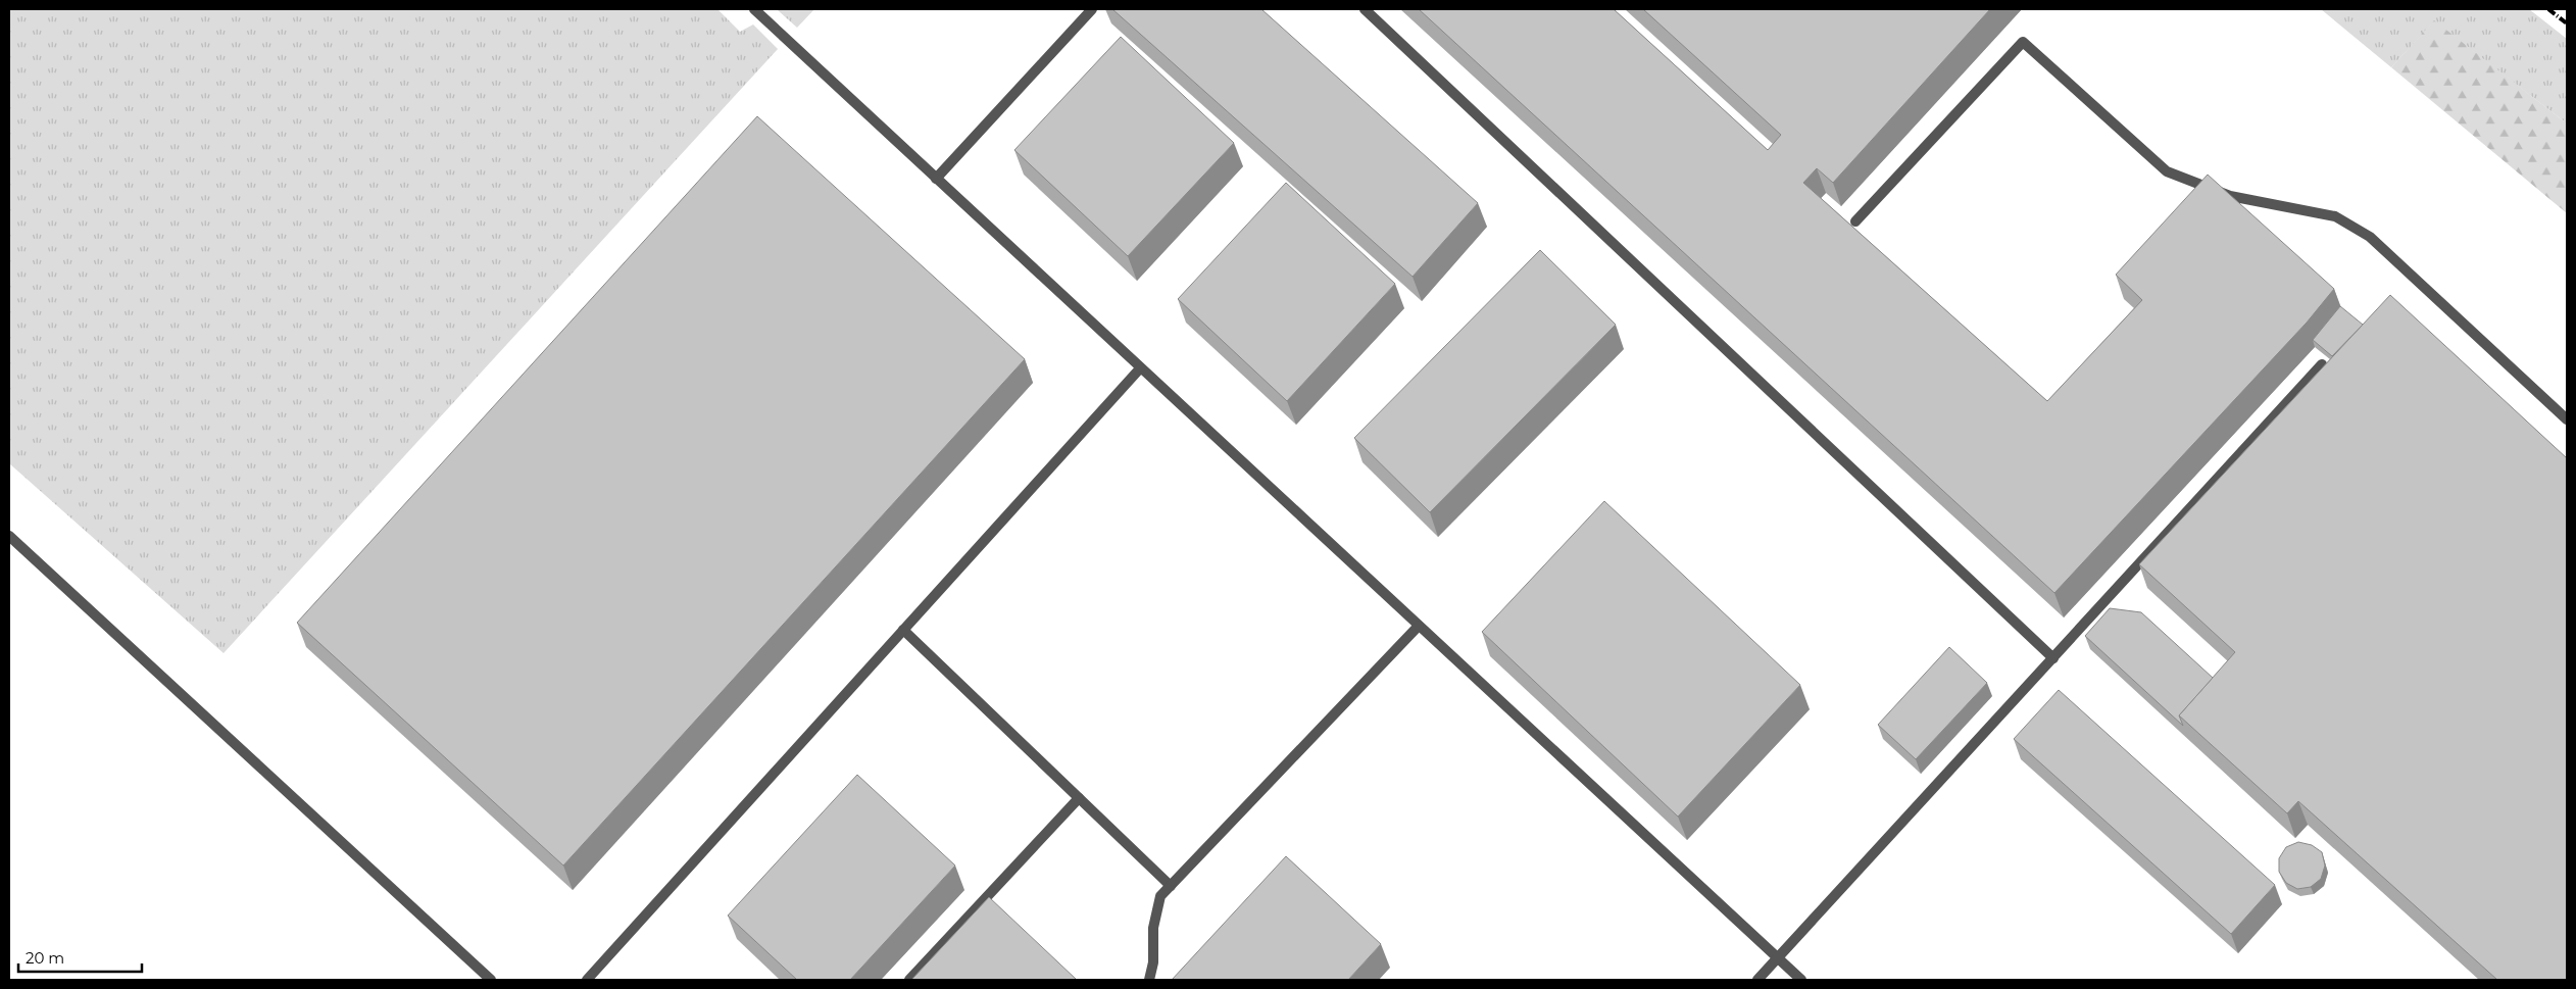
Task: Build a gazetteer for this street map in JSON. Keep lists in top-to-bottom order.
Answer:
{
  "scale_bar": "20 m"
}
